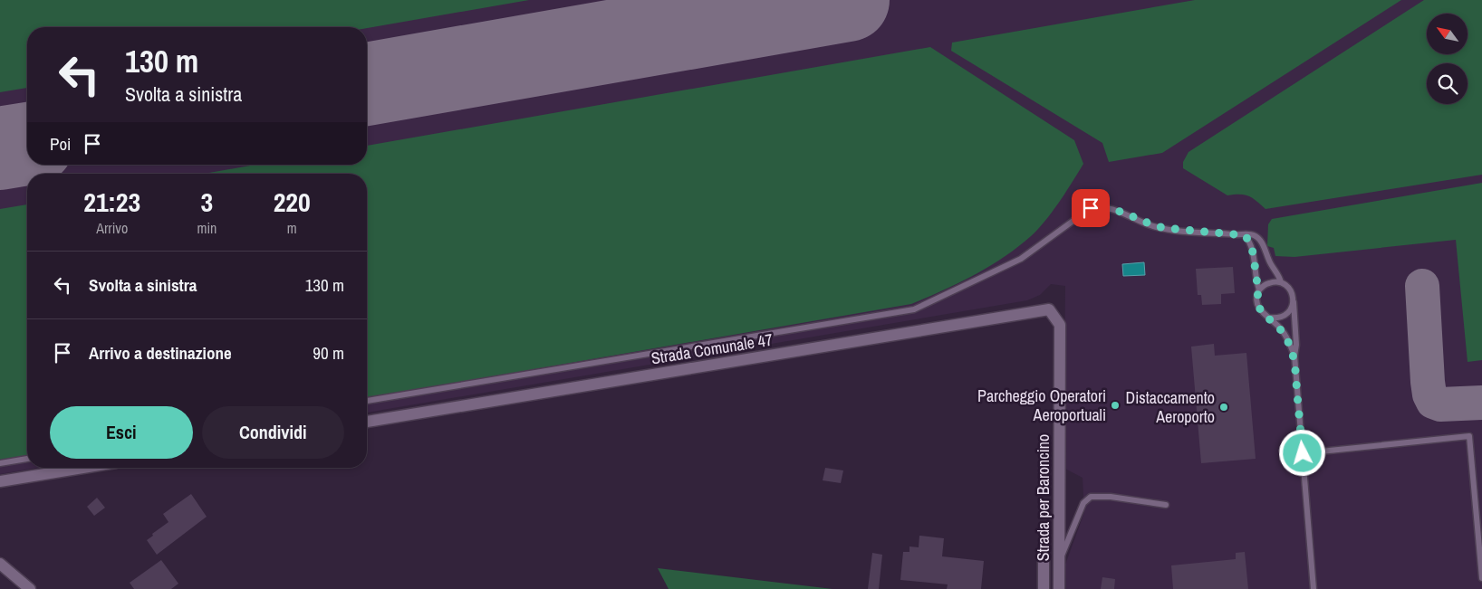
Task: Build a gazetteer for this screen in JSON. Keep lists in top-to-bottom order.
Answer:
{
  "streets": {
    "street": ["Strada Comunale 47", "Strada per Baroncino"]
  },
  "crossings": [
    ["Strada Comunale 47", "Strada per Baroncino"]
  ],
  "places": ["Parcheggio Operatori Aeroportuali", "Distaccamento Aeroporto"],
  "north": "top left",
  "page": {
    "turn": ["130 m", "Svolta a sinistra"],
    "then": "Poi",
    "eta": [
      "21:23",
      "Arrivo",
      "3",
      "min",
      "220",
      "m"
    ],
    "list": [
      {
        "name": "Svolta a sinistra",
        "value": "130 m"
      },
      {
        "name": "Arrivo a destinazione",
        "value": "90 m"
      }
    ],
    "buttons": ["Esci", "Condividi"]
  }
}
